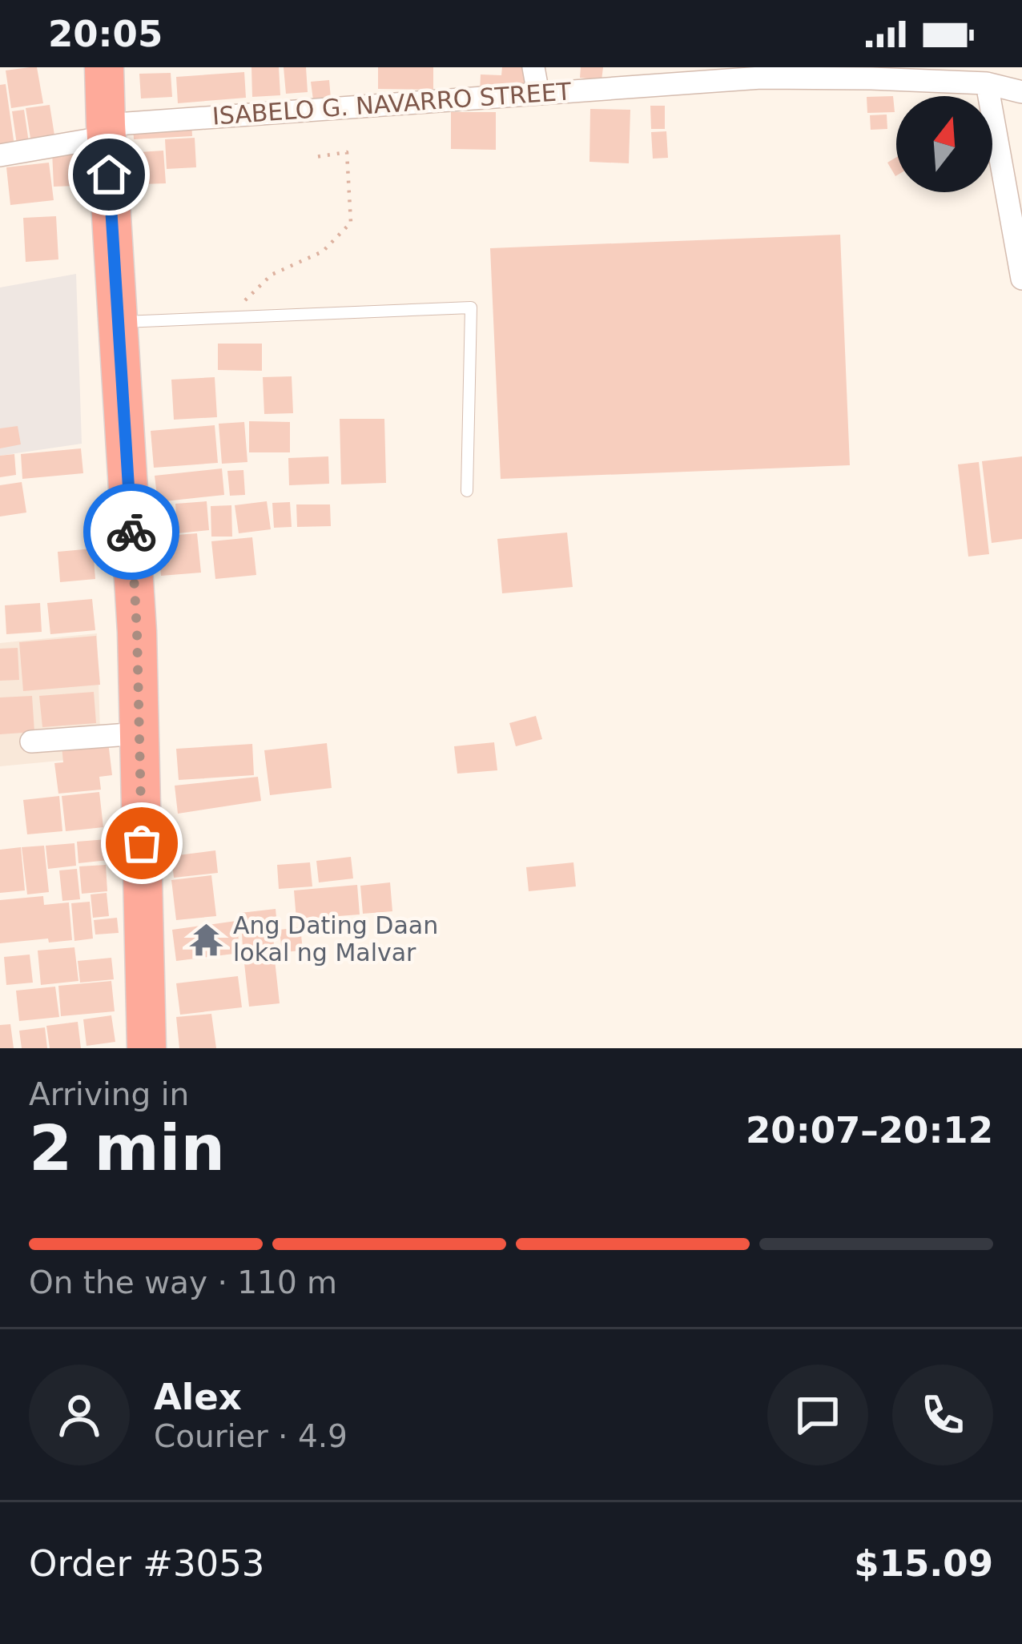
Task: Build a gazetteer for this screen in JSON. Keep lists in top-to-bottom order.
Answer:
{
  "streets": {
    "street": ["ISABELO G. NAVARRO STREET"]
  },
  "places": {
    "temple": ["Ang Dating Daan lokal ng Malvar"]
  },
  "north": "top",
  "page": {
    "status": "20:05",
    "heading": ["2 min", "Arriving in", "20:07–20:12"],
    "panel": [
      "Alex",
      "Courier · 4.9",
      "Order #3053",
      "$15.09"
    ],
    "bar": "On the way · 110 m"
  }
}
